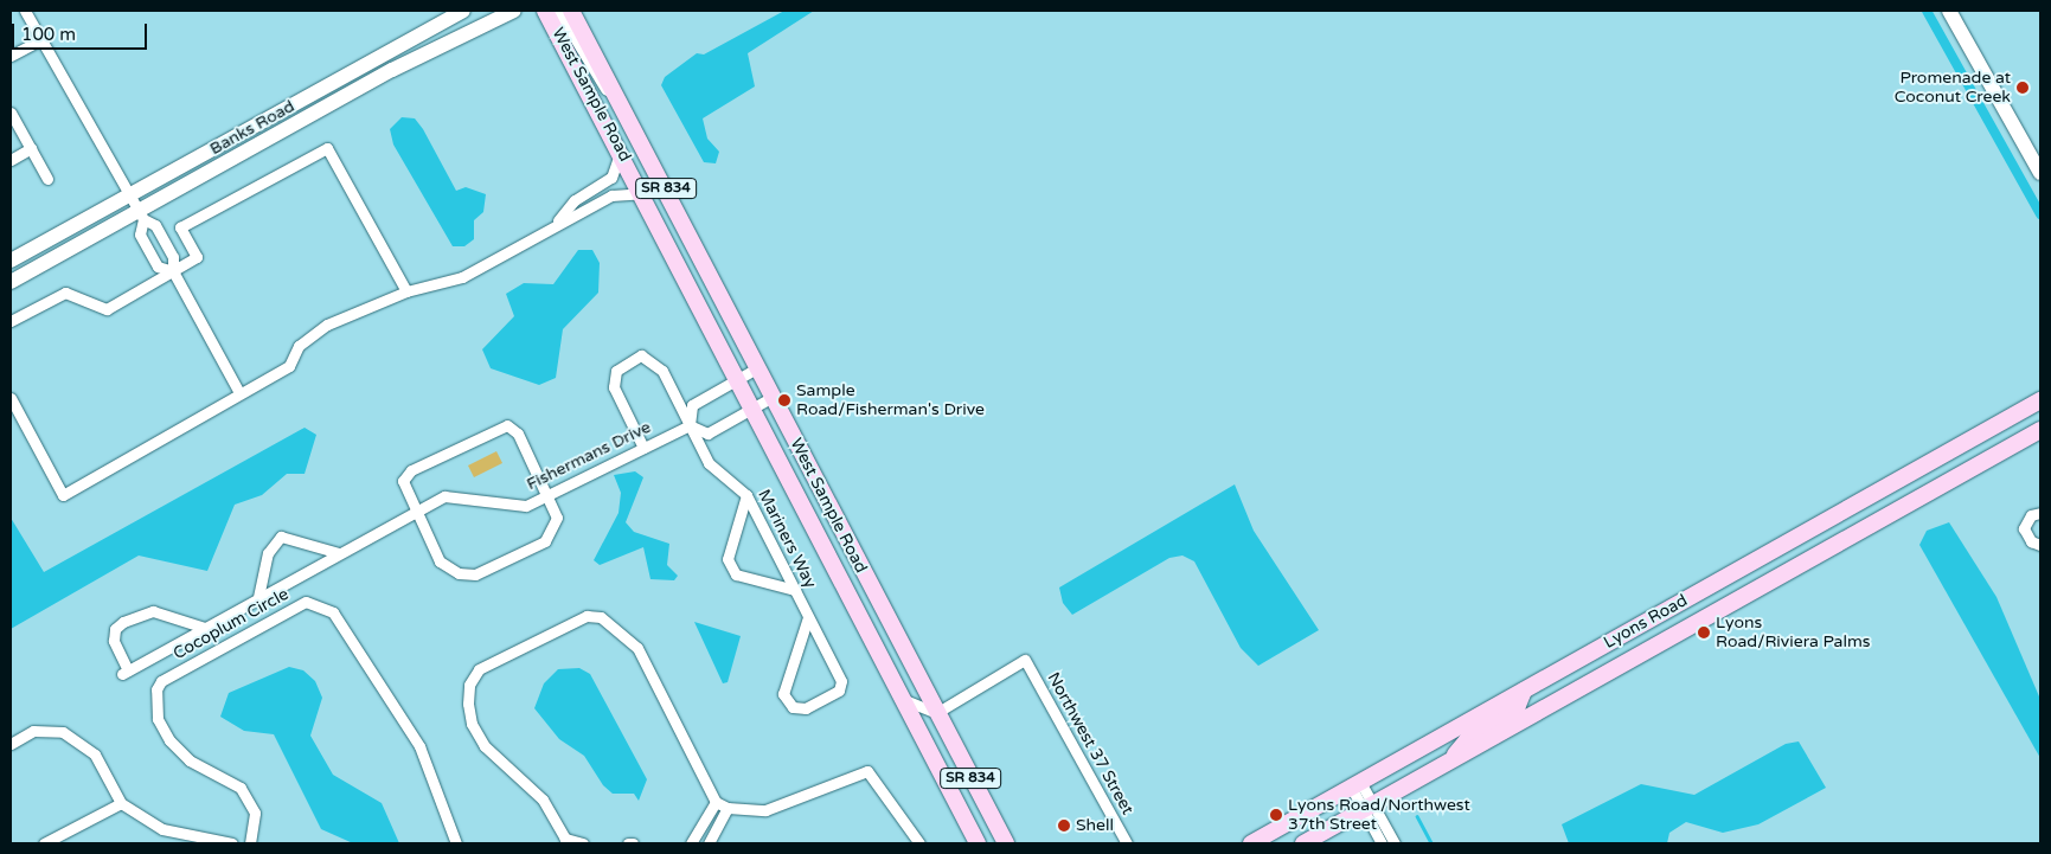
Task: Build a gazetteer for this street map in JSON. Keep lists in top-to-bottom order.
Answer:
{
  "streets": {
    "main road": ["West Sample Road", "SR 834", "Lyons Road"],
    "street": [
      "Banks Road",
      "Fishermans Drive",
      "Mariners Way",
      "Cocoplum Circle",
      "Northwest 37 Street"
    ]
  },
  "crossings": [
    ["West Sample Road", "Northwest 37 Street"],
    ["Fishermans Drive", "Mariners Way"]
  ],
  "places": [
    "Promenade at Coconut Creek",
    "Sample Road/Fisherman's Drive",
    "Lyons Road/Riviera Palms",
    "Lyons Road/Northwest 37th Street",
    "Shell"
  ],
  "scale_bar": "100 m"
}
